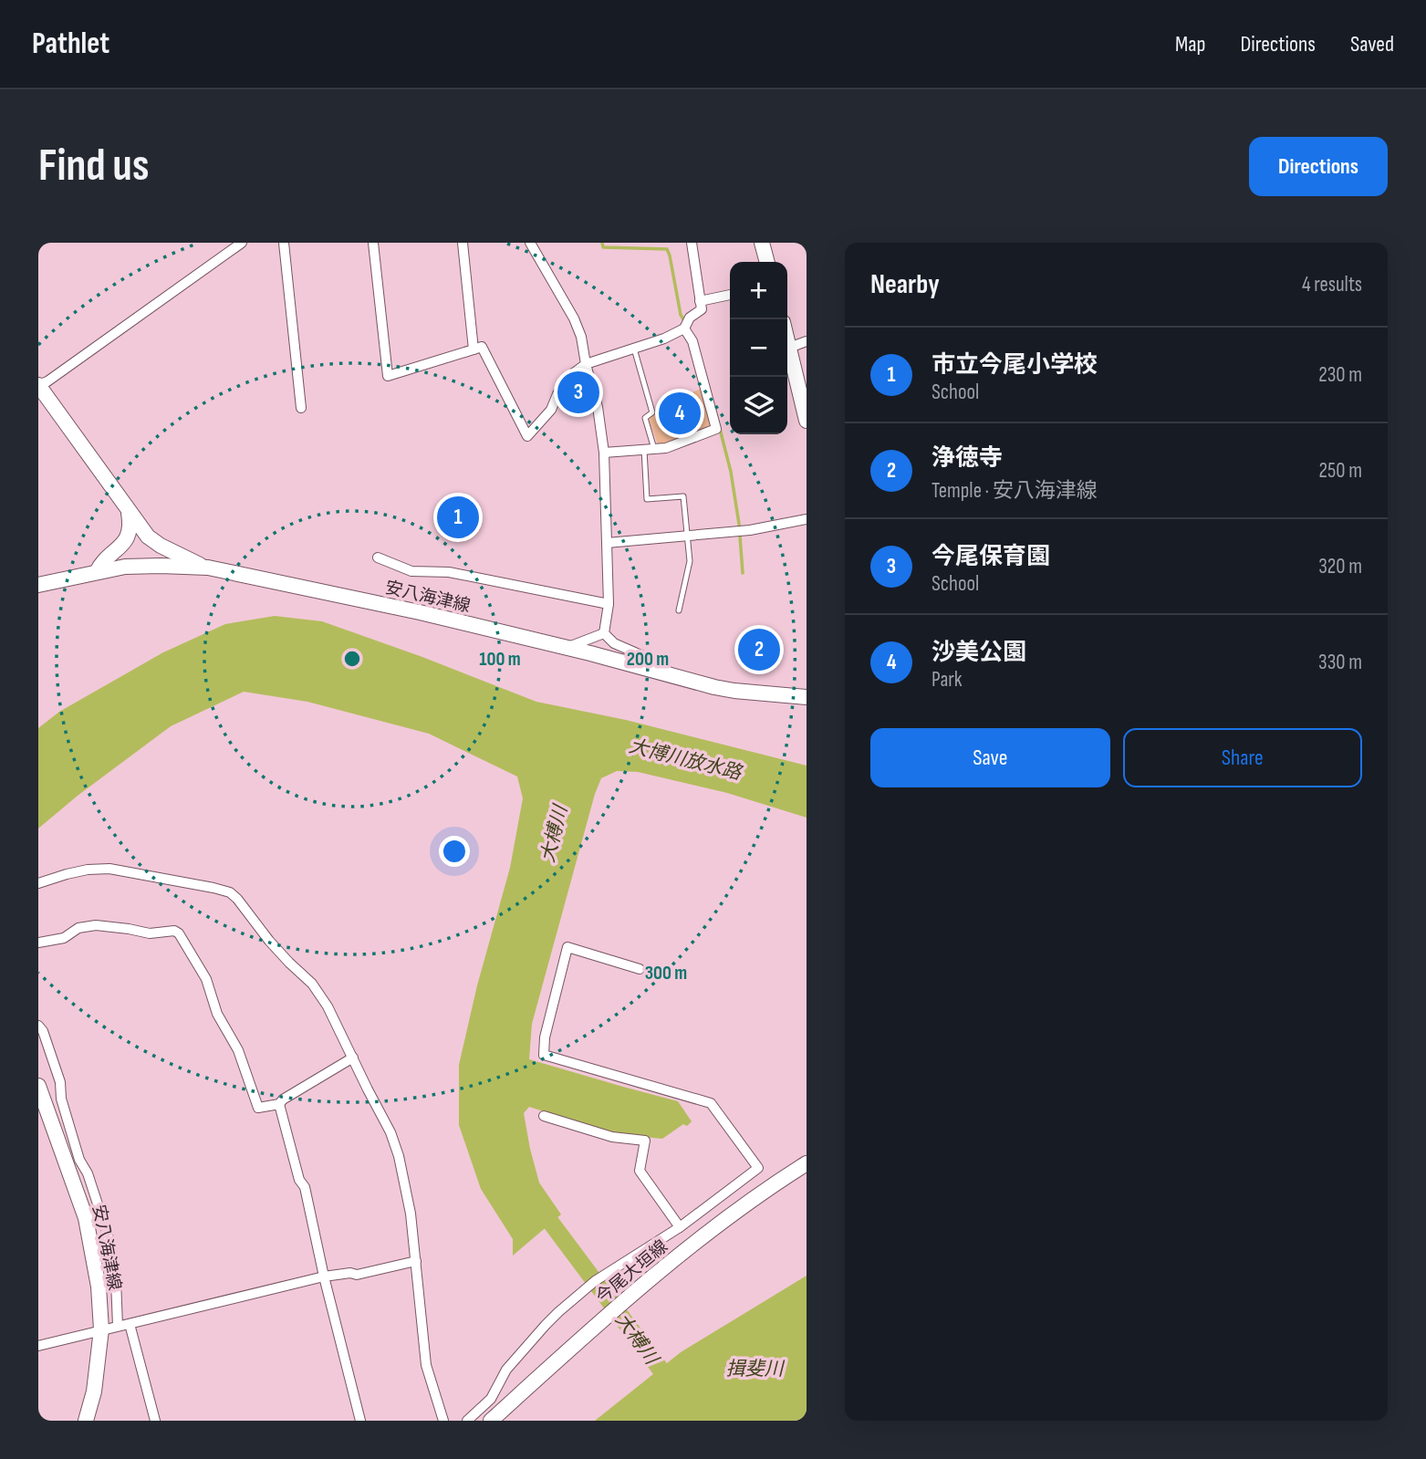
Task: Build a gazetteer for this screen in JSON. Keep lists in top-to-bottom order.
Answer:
{
  "streets": {
    "main road": ["安八海津線", "今尾大垣線"]
  },
  "water": ["大博川放水路", "大榑川", "揖斐川"],
  "page": {
    "header": "Pathlet",
    "nav": ["Map", "Directions", "Saved"],
    "buttons": [
      "Directions",
      ["Save", "Share"]
    ],
    "title": "Find us",
    "heading": ["Nearby", "4 results"],
    "map_buttons": ["+", "−"],
    "list": [
      {
        "mark": "1",
        "name": "市立今尾小学校",
        "note": "School",
        "value": "230 m"
      },
      {
        "mark": "2",
        "name": "浄徳寺",
        "note": "Temple · 安八海津線",
        "value": "250 m"
      },
      {
        "mark": "3",
        "name": "今尾保育園",
        "note": "School",
        "value": "320 m"
      },
      {
        "mark": "4",
        "name": "沙美公園",
        "note": "Park",
        "value": "330 m"
      }
    ],
    "pins": [
      "3",
      "4",
      "1",
      "2"
    ]
  },
  "rings": ["100 m", "200 m", "300 m"]
}
